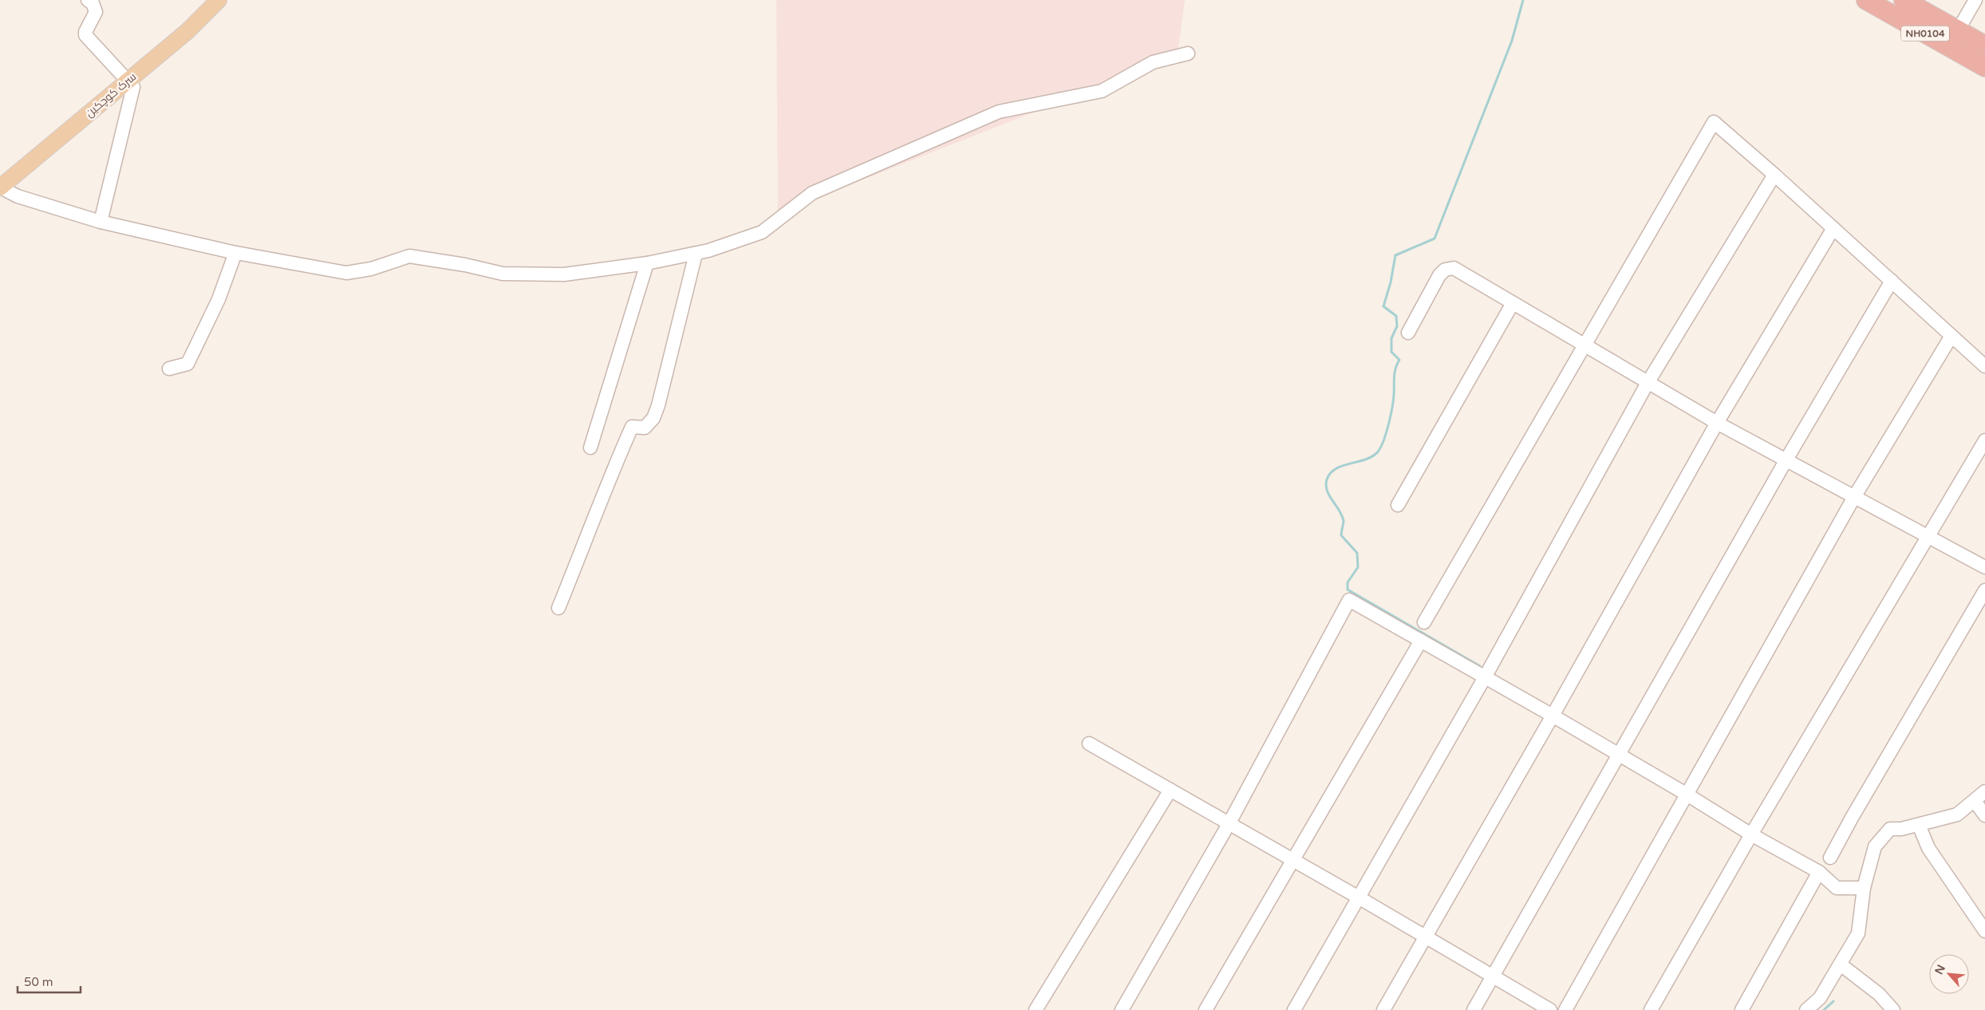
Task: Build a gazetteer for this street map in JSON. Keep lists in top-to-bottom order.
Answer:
{
  "streets": {
    "highway": ["NH0104"],
    "main road": ["سرک کوچکین"]
  },
  "scale_bar": "50 m",
  "north": "top left"
}
